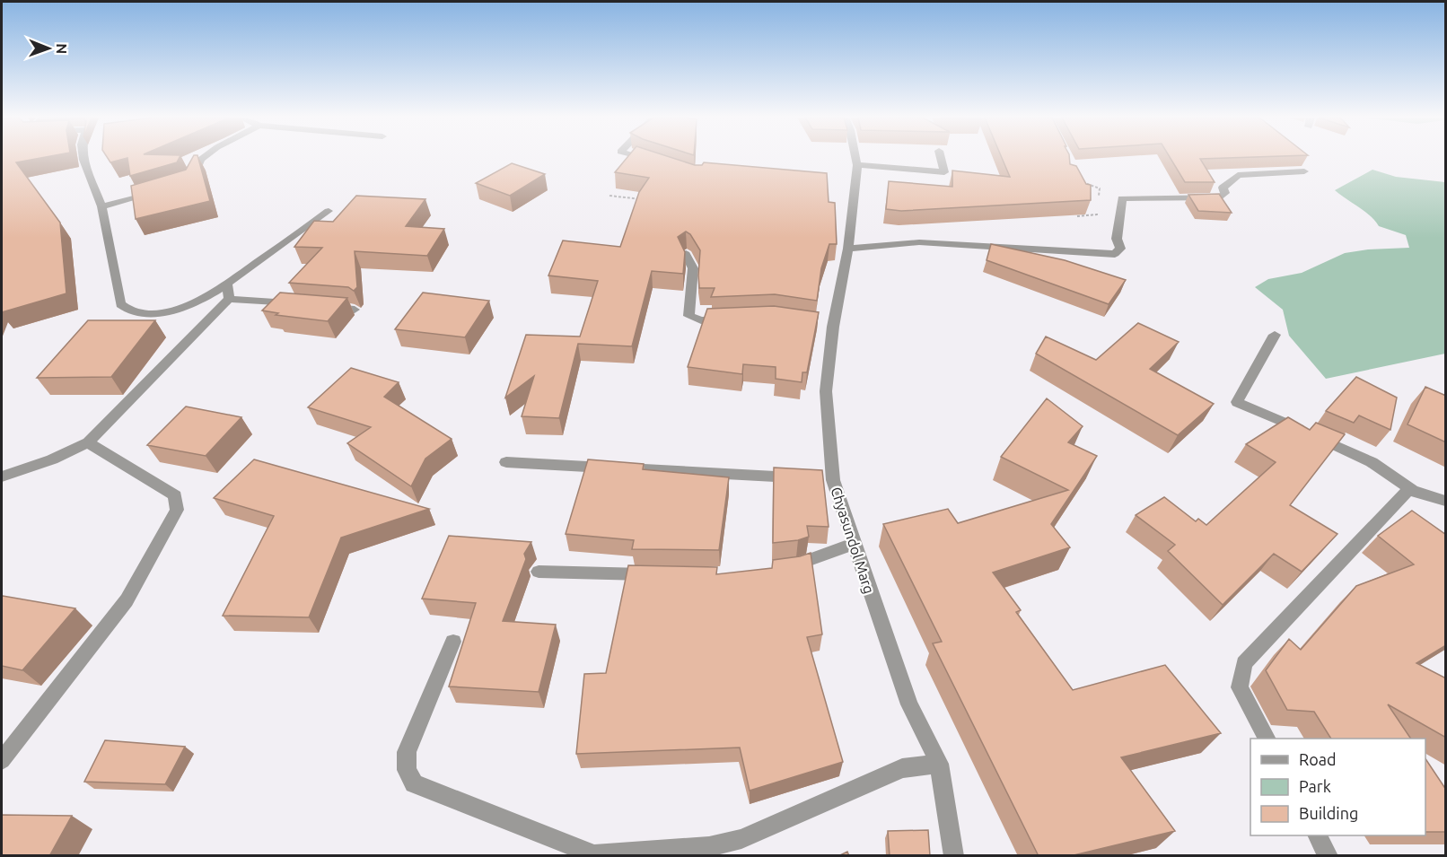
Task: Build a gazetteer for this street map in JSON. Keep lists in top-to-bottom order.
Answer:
{
  "streets": {
    "street": ["Chyasundol Marg"]
  },
  "legend": ["Road", "Park", "Building"],
  "north": "right"
}
